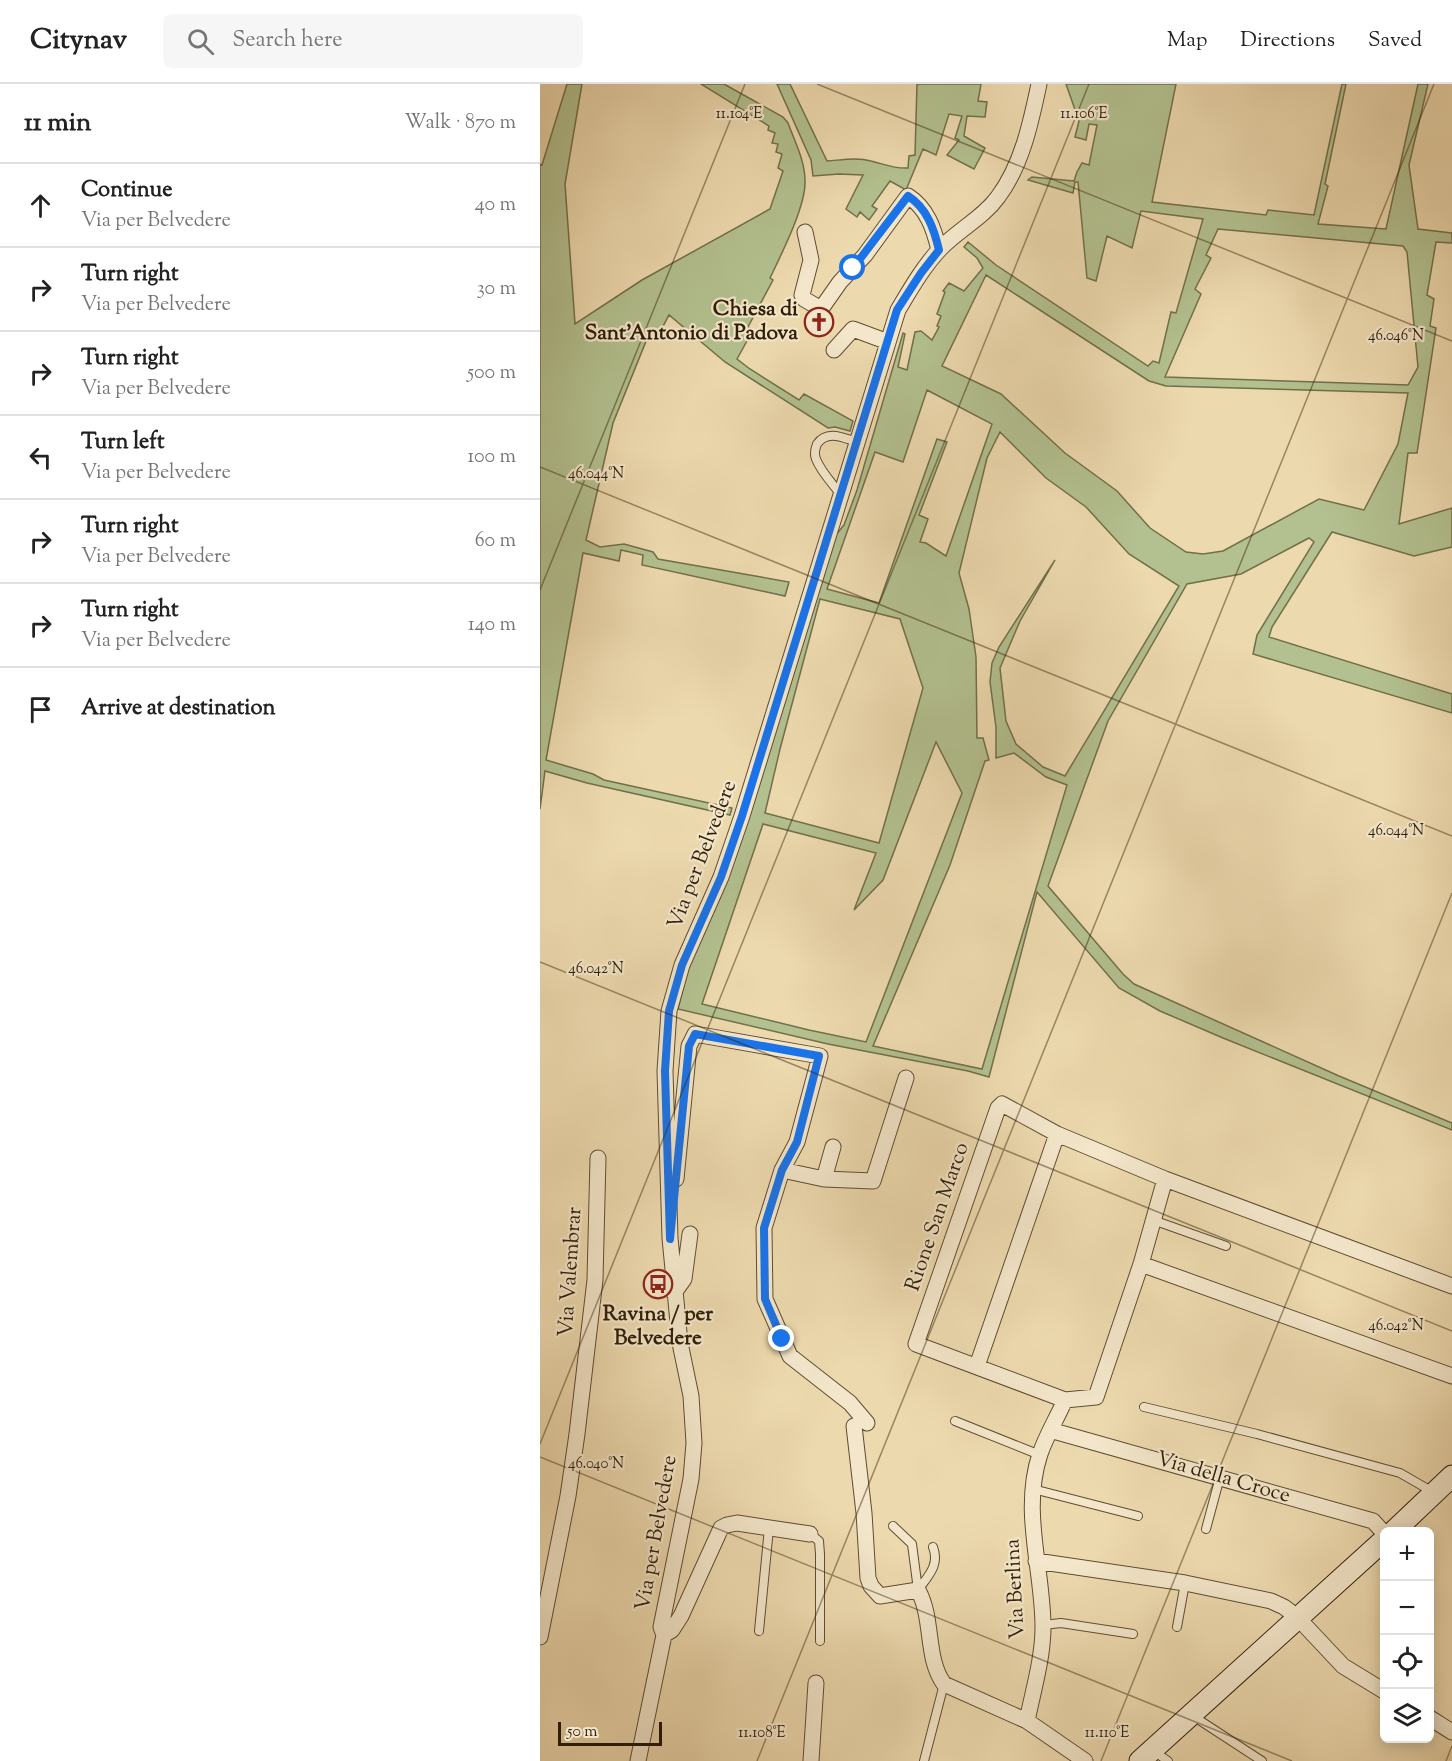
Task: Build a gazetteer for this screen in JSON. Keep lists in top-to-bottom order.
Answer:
{
  "streets": {
    "street": [
      "Via per Belvedere",
      "Rione San Marco",
      "Via Valembrar",
      "Via della Croce",
      "Via Berlina"
    ]
  },
  "places": {
    "church": ["Chiesa di Sant'Antonio di Padova"],
    "bus stop": ["Ravina / per Belvedere"]
  },
  "scale_bar": "50 m",
  "page": {
    "header": "Citynav",
    "search": "Search here",
    "nav": ["Map", "Directions", "Saved"],
    "heading": ["11 min", "Walk · 870 m"],
    "list": [
      ["Continue", "Via per Belvedere", "40 m"],
      ["Turn right", "Via per Belvedere", "30 m"],
      ["Turn right", "Via per Belvedere", "500 m"],
      ["Turn left", "Via per Belvedere", "100 m"],
      ["Turn right", "Via per Belvedere", "60 m"],
      ["Turn right", "Via per Belvedere", "140 m"],
      "Arrive at destination"
    ],
    "map_buttons": ["+", "−"],
    "scale": "50 m"
  },
  "coordinates": [
    "11.104°E",
    "11.106°E",
    "46.046°N",
    "46.044°N",
    "46.042°N",
    "46.040°N",
    "11.108°E",
    "11.110°E"
  ]
}
